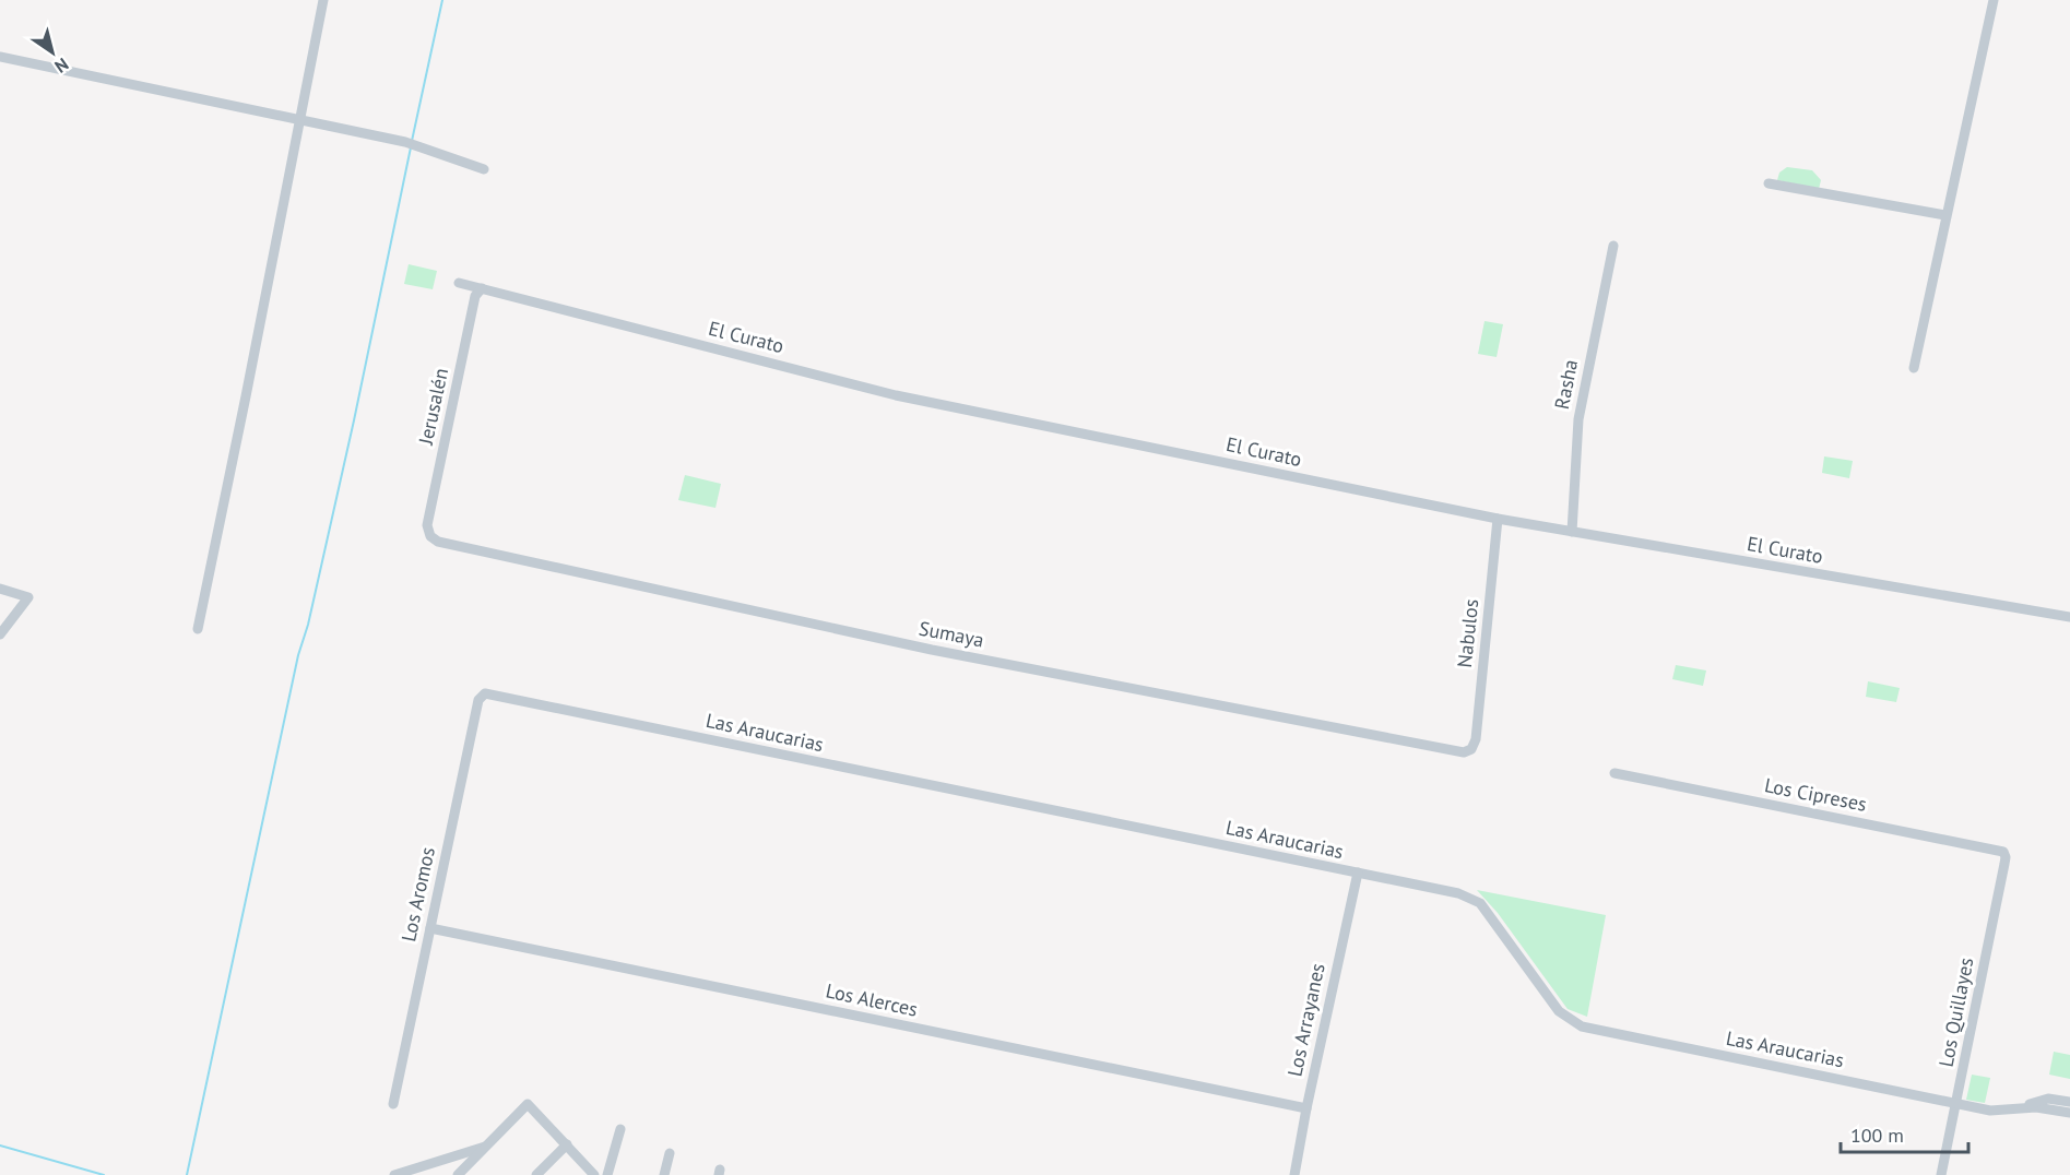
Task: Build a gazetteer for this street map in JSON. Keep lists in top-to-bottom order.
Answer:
{
  "streets": {
    "street": [
      "El Curato",
      "Rasha",
      "Jerusalén",
      "Nabulos",
      "Sumaya",
      "Las Araucarias",
      "Los Cipreses",
      "Los Aromos",
      "Los Alerces",
      "Los Quillayes",
      "Los Arrayanes"
    ]
  },
  "crossings": [
    ["El Curato", "Rasha"],
    ["El Curato", "Jerusalén"],
    ["El Curato", "Nabulos"],
    ["Jerusalén", "Sumaya"],
    ["Nabulos", "Sumaya"],
    ["Las Araucarias", "Los Aromos"],
    ["Las Araucarias", "Los Quillayes"],
    ["Las Araucarias", "Los Arrayanes"],
    ["Los Cipreses", "Los Quillayes"],
    ["Los Aromos", "Los Alerces"],
    ["Los Alerces", "Los Arrayanes"]
  ],
  "scale_bar": "100 m",
  "north": "bottom right"
}
